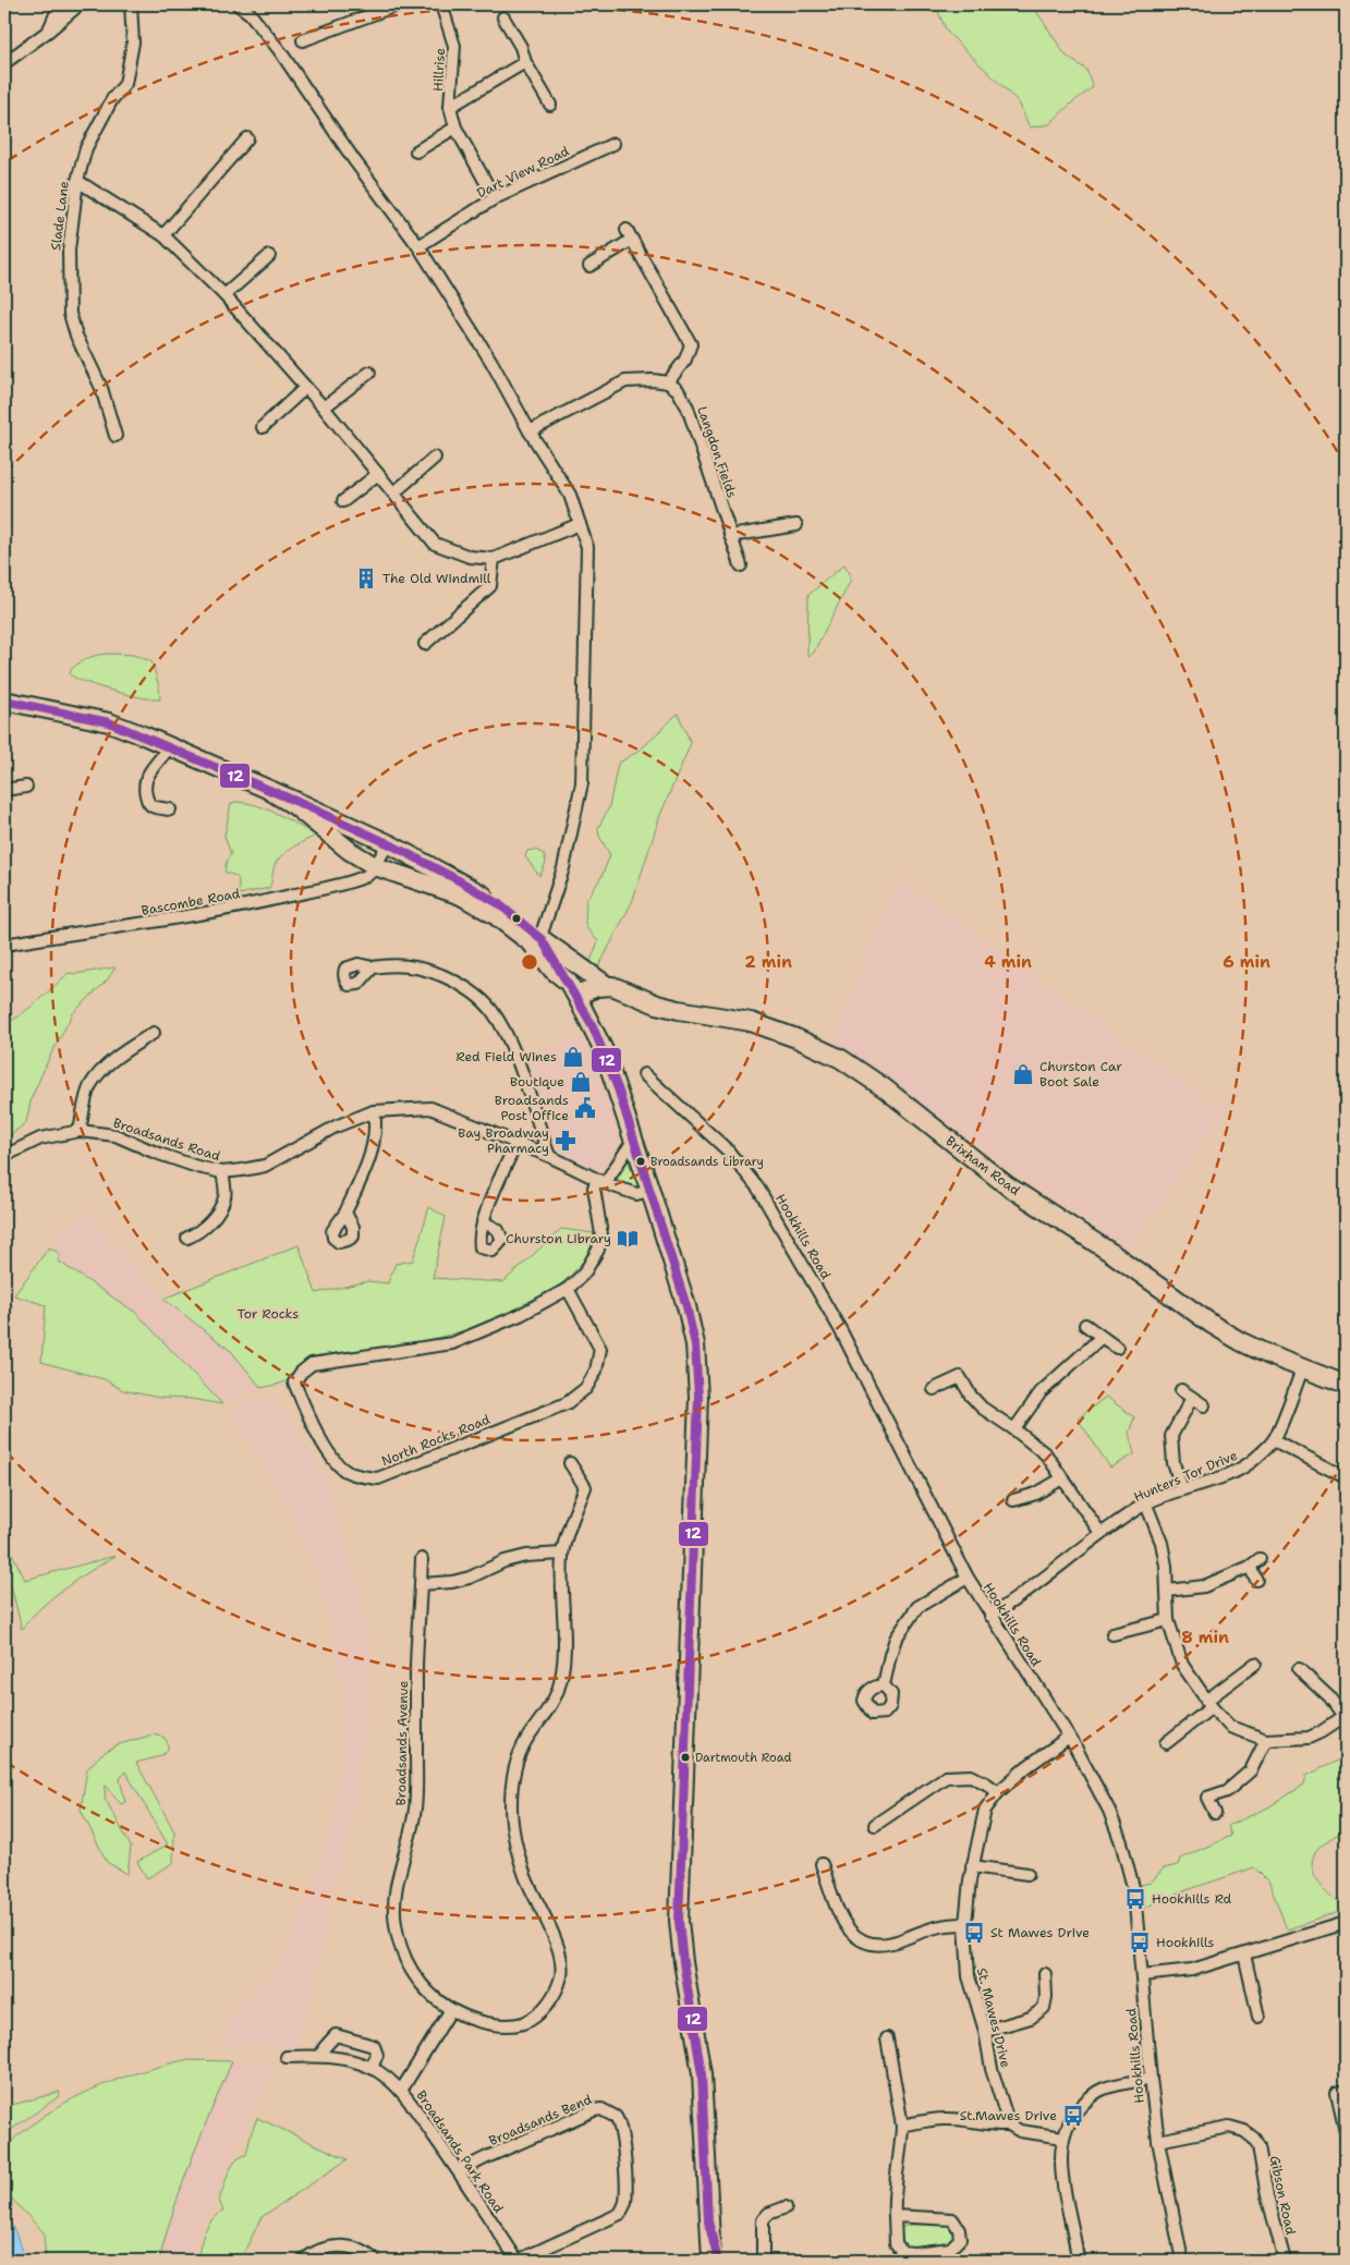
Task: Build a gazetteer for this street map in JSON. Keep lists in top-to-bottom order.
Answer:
{
  "streets": {
    "main road": ["Brixham Road"],
    "street": [
      "Hillrise",
      "Dart View Road",
      "Slade Lane",
      "Langdon Fields",
      "Bascombe Road",
      "Broadsands Road",
      "Hookhills Road",
      "North Rocks Road",
      "Hunters Tor Drive",
      "Broadsands Avenue",
      "St. Mawes Drive",
      "Broadsands Bend",
      "Broadsands Park Road",
      "Gibson Road"
    ]
  },
  "crossings": [
    ["Hillrise", "Dart View Road"],
    ["Broadsands Road", "North Rocks Road"],
    ["Brixham Road", "Hunters Tor Drive"],
    ["Hookhills Road", "Hunters Tor Drive"],
    ["Hookhills Road", "St. Mawes Drive"],
    ["Hookhills Road", "Gibson Road"],
    ["Broadsands Bend", "Broadsands Park Road"]
  ],
  "parks": ["Tor Rocks"],
  "places": {
    "building": ["The Old Windmill"],
    "shop": ["Red Field Wines", "Churston Car Boot Sale", "Boutique"],
    "public building": ["Broadsands Post Office"],
    "pharmacy": ["Bay Broadway Pharmacy"],
    "other": ["Broadsands Library", "Dartmouth Road"],
    "library": ["Churston Library"],
    "bus stop": [
      "Hookhills Rd",
      "St Mawes Drive",
      "Hookhills",
      "St.Mawes Drive"
    ]
  },
  "lines": ["transit line 12"],
  "rings": [
    "2 min",
    "4 min",
    "6 min",
    "8 min"
  ]
}
